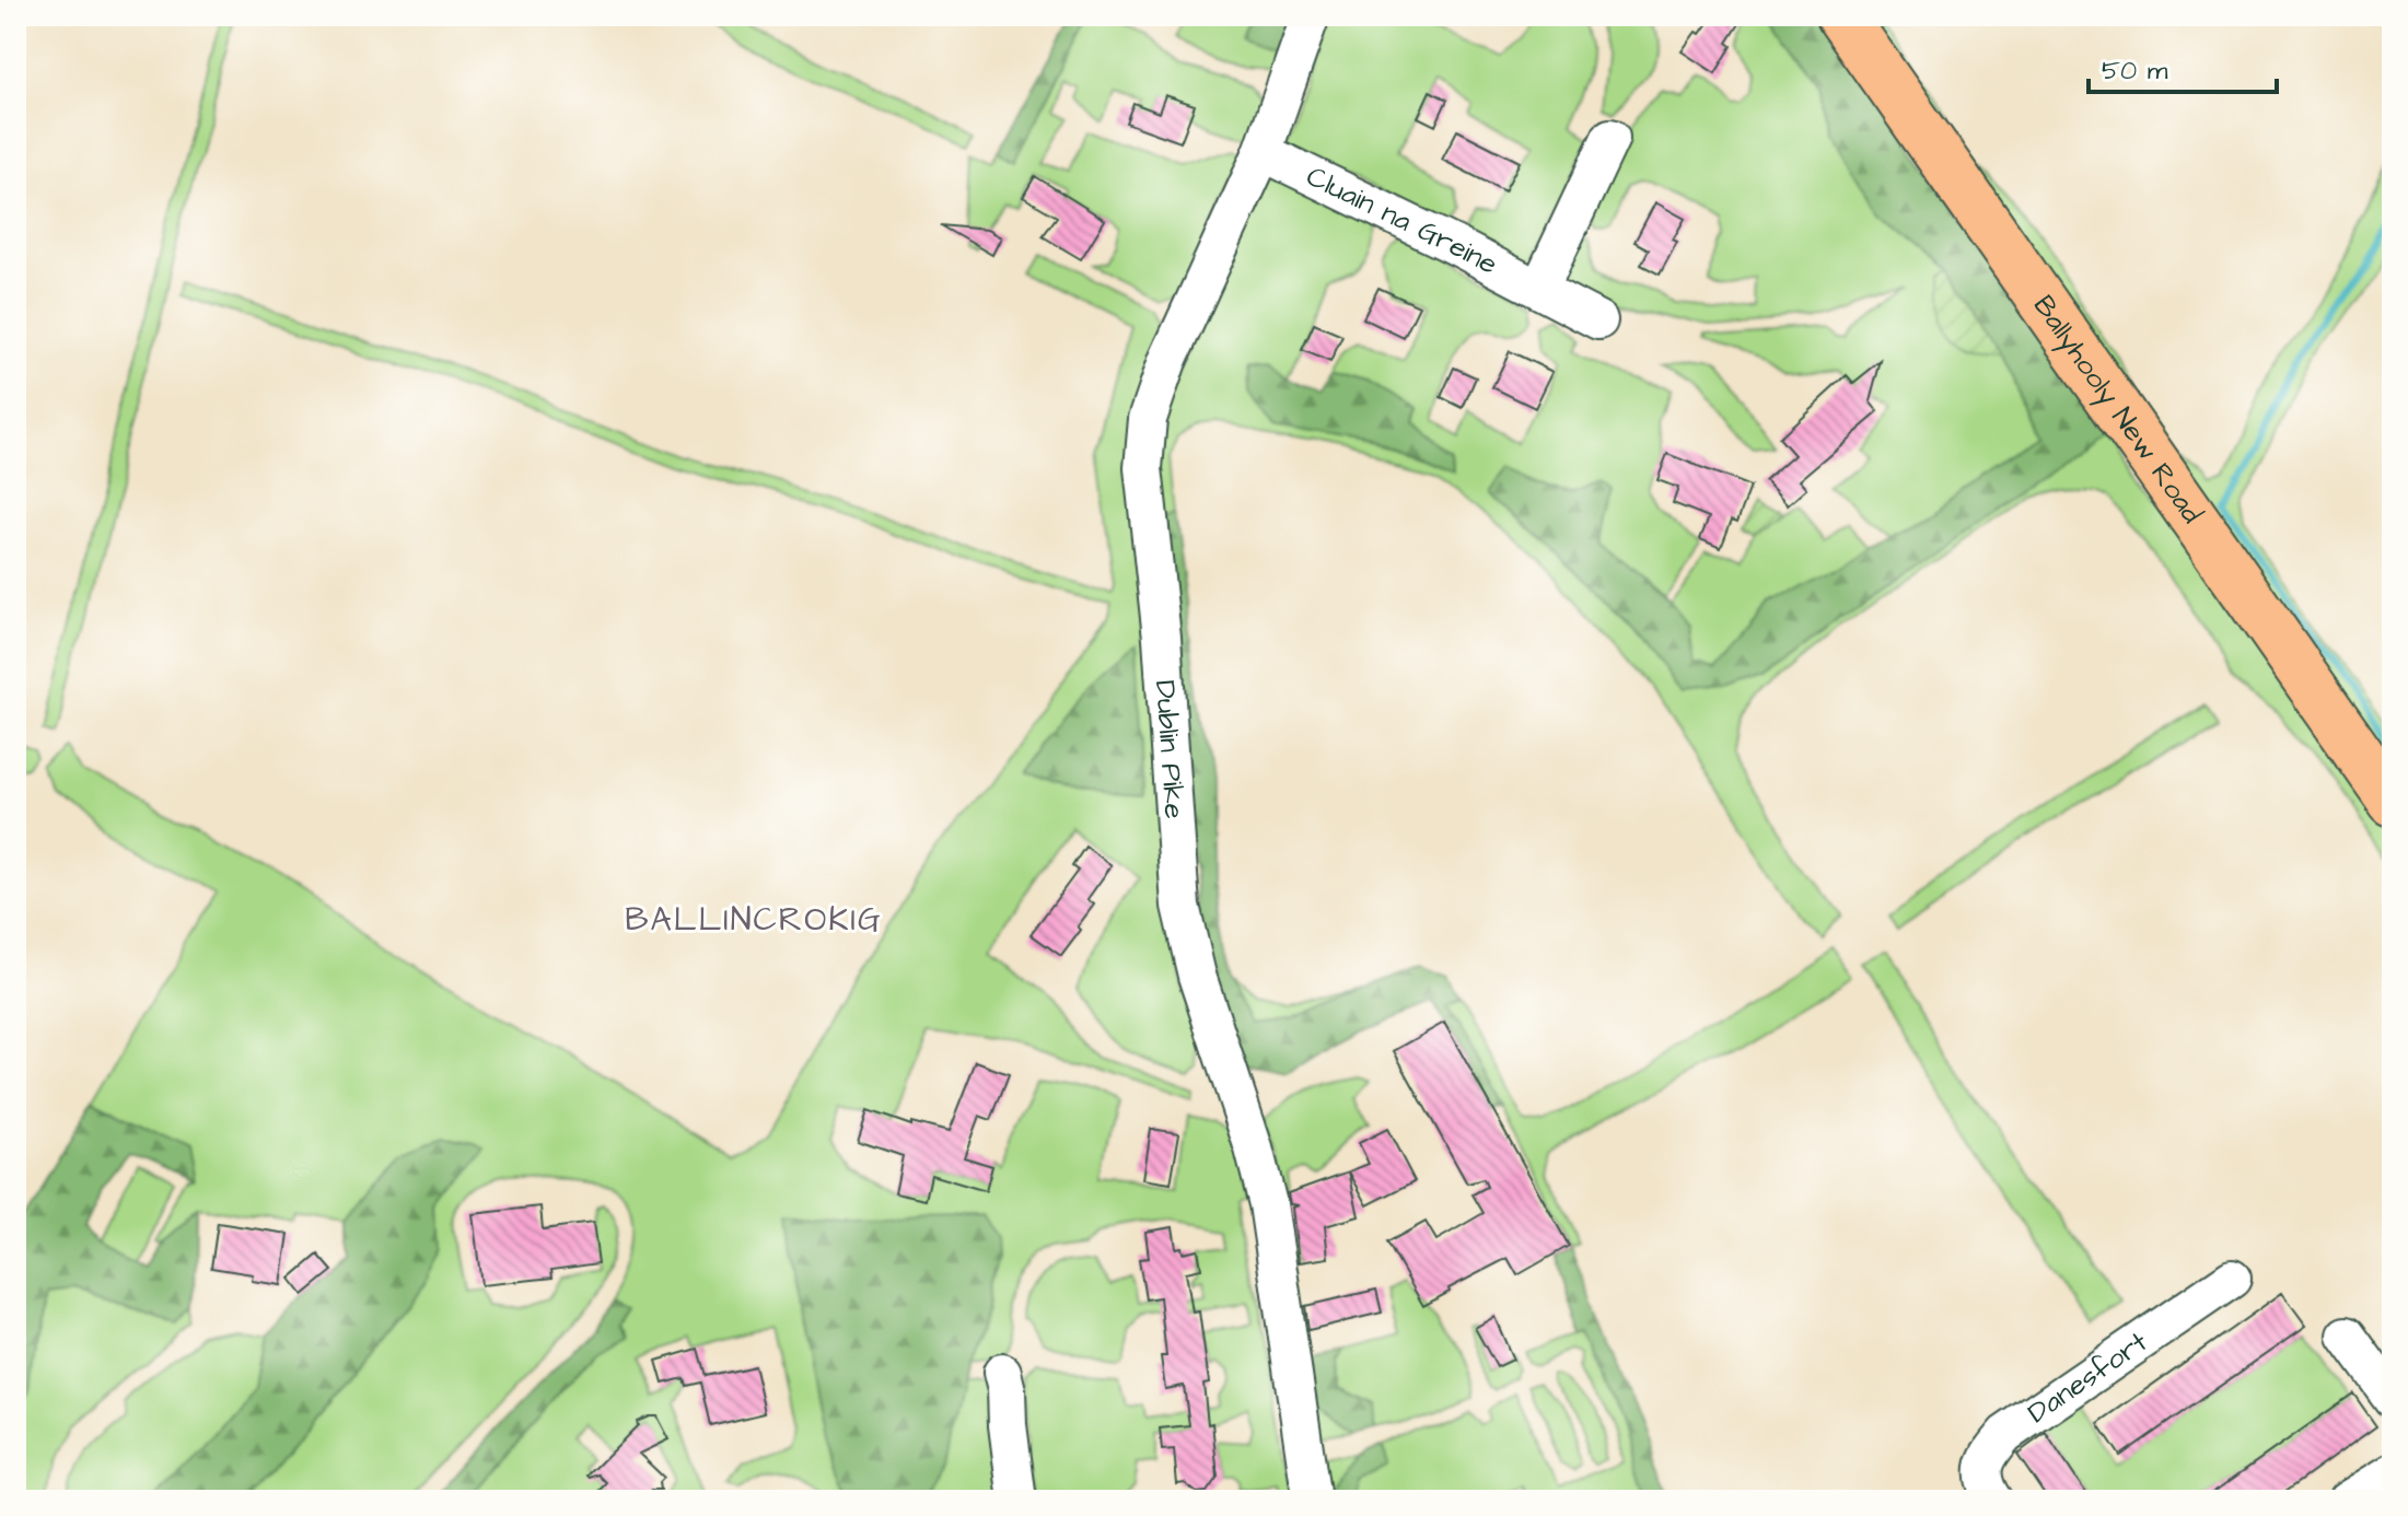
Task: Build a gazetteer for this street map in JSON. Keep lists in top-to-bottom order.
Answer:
{
  "streets": {
    "main road": ["Ballyhooly New Road"],
    "street": ["Cluain na Greine", "Dublin Pike", "Danesfort"]
  },
  "crossings": [
    ["Cluain na Greine", "Dublin Pike"]
  ],
  "districts": ["BALLINCROKIG"],
  "scale_bar": "50 m"
}
